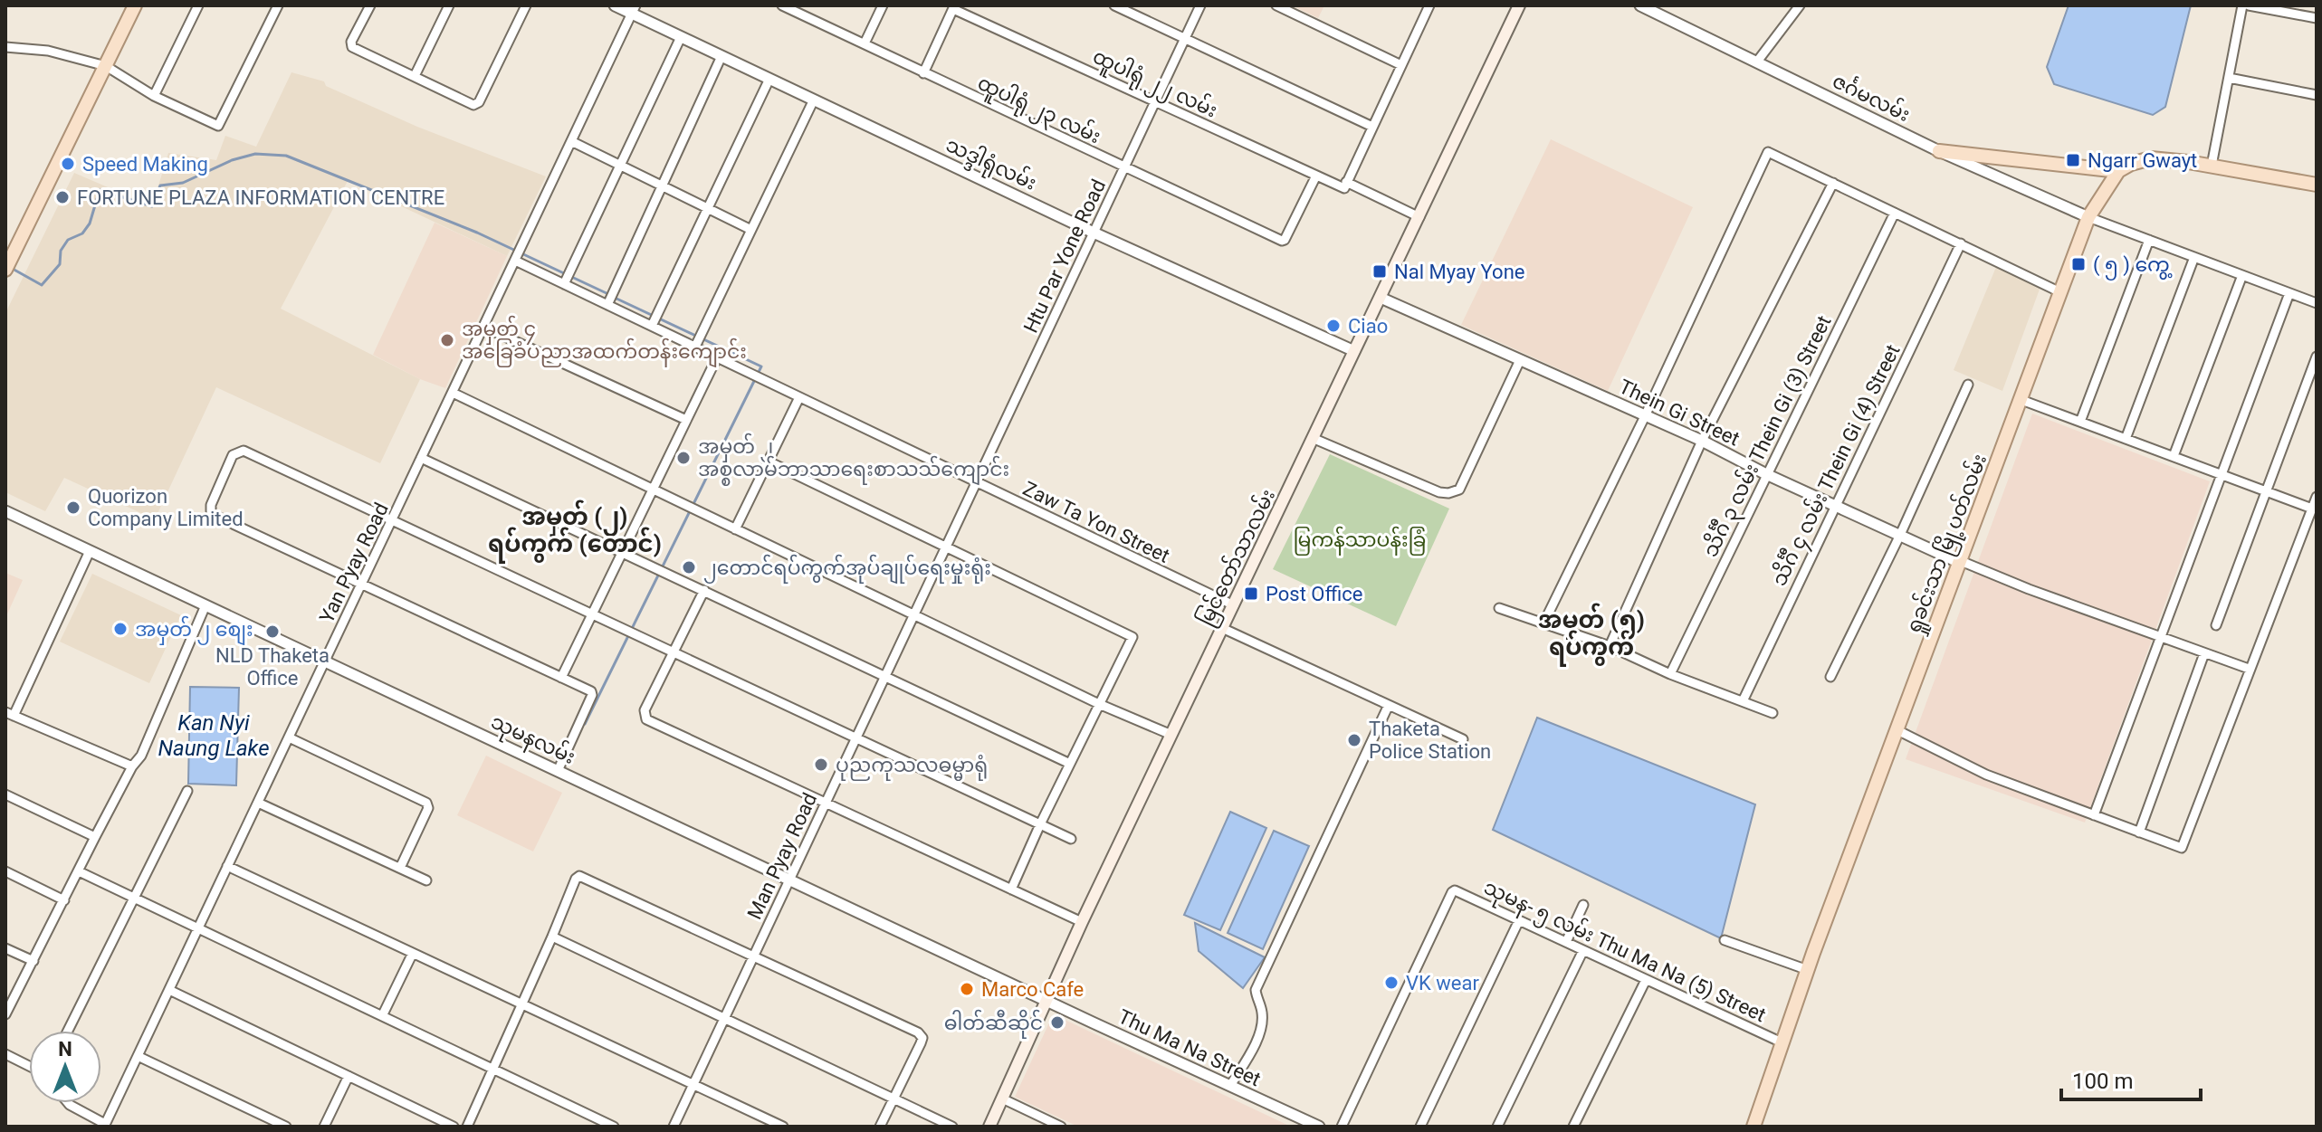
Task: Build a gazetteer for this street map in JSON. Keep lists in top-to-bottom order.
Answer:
{
  "streets": {
    "main road": ["ရှုခင်းသာ မြို့ပတ်လမ်း", "မြင်တော်သာလမ်း"],
    "street": [
      "ထူပါရုံ ၂၂ လမ်း",
      "ဇင်္ဂမလမ်း",
      "ထူပါရုံ ၂၃ လမ်း",
      "သဒ္ဒါရုံလမ်း",
      "Htu Par Yone Road",
      "Thein Gi Street",
      "သိင်္ဂီ ၃ လမ်း Thein Gi (3) Street",
      "သိင်္ဂီ ၄ လမ်း Thein Gi (4) Street",
      "Zaw Ta Yon Street",
      "Yan Pyay Road",
      "သုမနလမ်း",
      "Man Pyay Road",
      "သုမန- ၅ လမ်း Thu Ma Na (5) Street",
      "Thu Ma Na Street"
    ]
  },
  "crossings": [
    ["ထူပါရုံ ၂၂ လမ်း", "ထူပါရုံ ၂၃ လမ်း"],
    ["ထူပါရုံ ၂၂ လမ်း", "Htu Par Yone Road"],
    ["ထူပါရုံ ၂၂ လမ်း", "မြင်တော်သာလမ်း"],
    ["ဇင်္ဂမလမ်း", "ရှုခင်းသာ မြို့ပတ်လမ်း"],
    ["ထူပါရုံ ၂၃ လမ်း", "Htu Par Yone Road"],
    ["သဒ္ဒါရုံလမ်း", "Htu Par Yone Road"],
    ["သဒ္ဒါရုံလမ်း", "မြင်တော်သာလမ်း"],
    ["သဒ္ဒါရုံလမ်း", "Yan Pyay Road"],
    ["Htu Par Yone Road", "Zaw Ta Yon Street"],
    ["Htu Par Yone Road", "Man Pyay Road"],
    ["Thein Gi Street", "သိင်္ဂီ ၃ လမ်း Thein Gi (3) Street"],
    ["Thein Gi Street", "သိင်္ဂီ ၄ လမ်း Thein Gi (4) Street"],
    ["Thein Gi Street", "ရှုခင်းသာ မြို့ပတ်လမ်း"],
    ["Thein Gi Street", "မြင်တော်သာလမ်း"],
    ["Zaw Ta Yon Street", "မြင်တော်သာလမ်း"],
    ["Zaw Ta Yon Street", "Yan Pyay Road"],
    ["Zaw Ta Yon Street", "Man Pyay Road"],
    ["ရှုခင်းသာ မြို့ပတ်လမ်း", "သုမန- ၅ လမ်း Thu Ma Na (5) Street"],
    ["မြင်တော်သာလမ်း", "သုမနလမ်း"],
    ["မြင်တော်သာလမ်း", "Thu Ma Na Street"],
    ["Yan Pyay Road", "သုမနလမ်း"],
    ["သုမနလမ်း", "Man Pyay Road"],
    ["သုမနလမ်း", "Thu Ma Na Street"]
  ],
  "districts": ["အမှတ် (၂) ရပ်ကွက် (တောင်)", "အမှတ် (၅) ရပ်ကွက်"],
  "water": ["Kan Nyi Naung Lake"],
  "parks": ["မြကန်သာပန်းခြံ"],
  "places": {
    "transit": [
      "Ngarr Gwayt",
      "( ၅ ) ကွေ့",
      "Nal Myay Yone",
      "Post Office"
    ],
    "other": [
      "Speed Making",
      "FORTUNE PLAZA INFORMATION CENTRE",
      "Ciao",
      "အမှတ် ၄ အခြေခံပညာအထက်တန်းကျောင်း",
      "အမှတ် ၂ အစ္စလာမ်ဘာသာရေးစာသသ်ကျောင်း",
      "Quorizon Company Limited",
      "၂တောင်ရပ်ကွက်အုပ်ချုပ်ရေးမှုးရုံး",
      "အမှတ် ၂ စျေး",
      "NLD Thaketa Office",
      "Thaketa Police Station",
      "ပုညကုသလဓမ္မာရုံ",
      "VK wear",
      "Marco Cafe",
      "ဓါတ်ဆီဆိုင်"
    ]
  },
  "scale_bar": "100 m",
  "north": "top"
}
